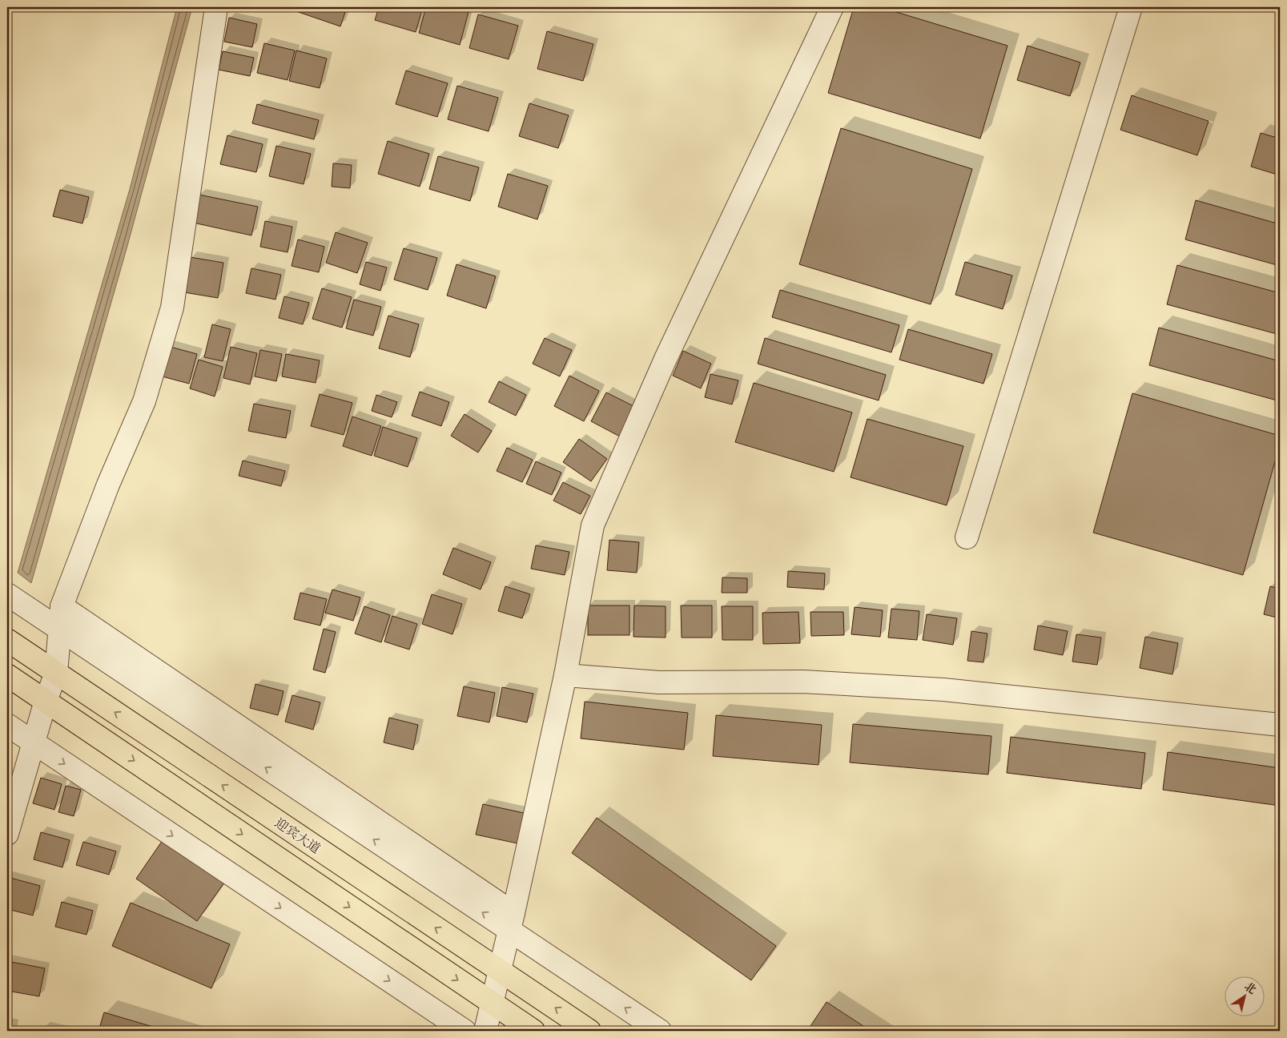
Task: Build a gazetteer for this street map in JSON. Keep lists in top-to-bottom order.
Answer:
{
  "streets": {
    "main road": ["迎宾大道"]
  },
  "north": "top right"
}
